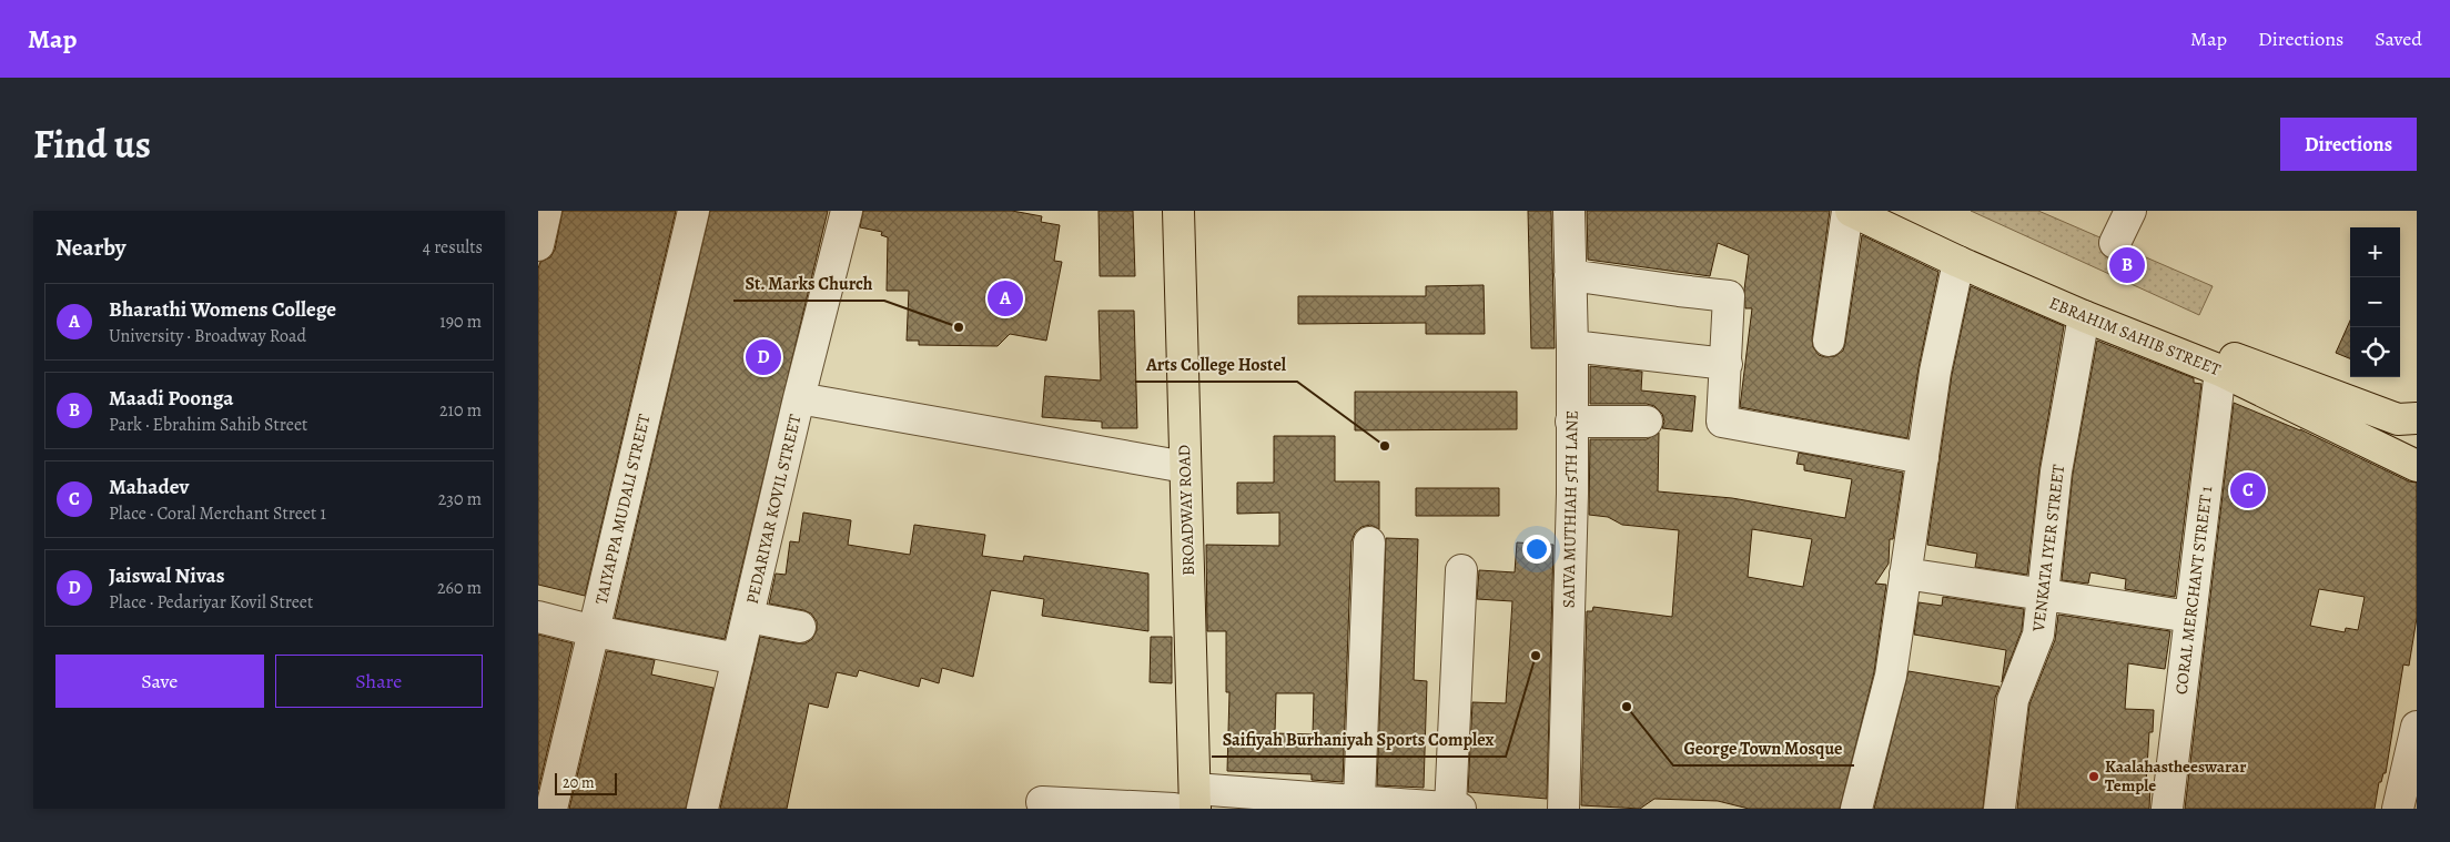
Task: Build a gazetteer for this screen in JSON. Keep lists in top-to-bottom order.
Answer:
{
  "streets": {
    "main road": ["EBRAHIM SAHIB STREET", "BROADWAY ROAD"],
    "street": [
      "TAIYAPPA MUDALI STREET",
      "PEDARIYAR KOVIL STREET",
      "SAIVA MUTHIAH 5TH LANE",
      "VENKATA IYER STREET",
      "CORAL MERCHANT STREET 1"
    ]
  },
  "crossings": [
    ["EBRAHIM SAHIB STREET", "VENKATA IYER STREET"],
    ["EBRAHIM SAHIB STREET", "CORAL MERCHANT STREET 1"]
  ],
  "places": [
    "St. Marks Church",
    "Arts College Hostel",
    "Saifiyah Burhaniyah Sports Complex",
    "George Town Mosque",
    "Kaalahastheeswarar Temple"
  ],
  "scale_bar": "20 m",
  "page": {
    "header": "Map",
    "nav": ["Map", "Directions", "Saved"],
    "title": "Find us",
    "buttons": [
      "Directions",
      ["Save", "Share"]
    ],
    "heading": ["Nearby", "4 results"],
    "map_buttons": ["+", "−"],
    "pins": [
      "B",
      "A",
      "D",
      "C"
    ],
    "list": [
      {
        "mark": "A",
        "name": "Bharathi Womens College",
        "note": "University · Broadway Road",
        "value": "190 m"
      },
      {
        "mark": "B",
        "name": "Maadi Poonga",
        "note": "Park · Ebrahim Sahib Street",
        "value": "210 m"
      },
      {
        "mark": "C",
        "name": "Mahadev",
        "note": "Place · Coral Merchant Street 1",
        "value": "230 m"
      },
      {
        "mark": "D",
        "name": "Jaiswal Nivas",
        "note": "Place · Pedariyar Kovil Street",
        "value": "260 m"
      }
    ],
    "scale": "20 m"
  }
}
